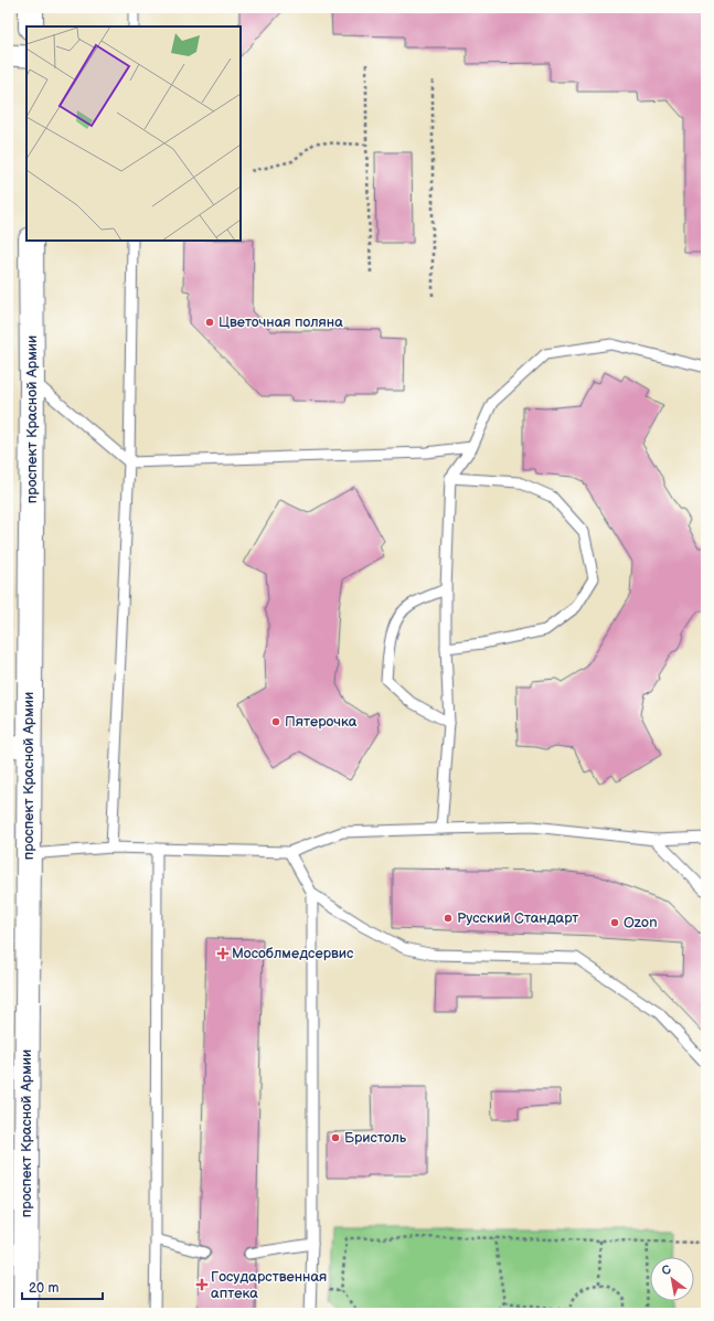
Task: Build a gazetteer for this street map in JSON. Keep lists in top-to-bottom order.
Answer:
{
  "streets": {
    "main road": ["проспект Красной Армии"]
  },
  "places": {
    "other": [
      "Цветочная поляна",
      "Пятерочка",
      "Русский Стандарт",
      "Ozon",
      "Бристоль"
    ],
    "health": ["Мособлмедсервис", "Государственная аптека"]
  },
  "scale_bar": "20 m",
  "north": "top left"
}
